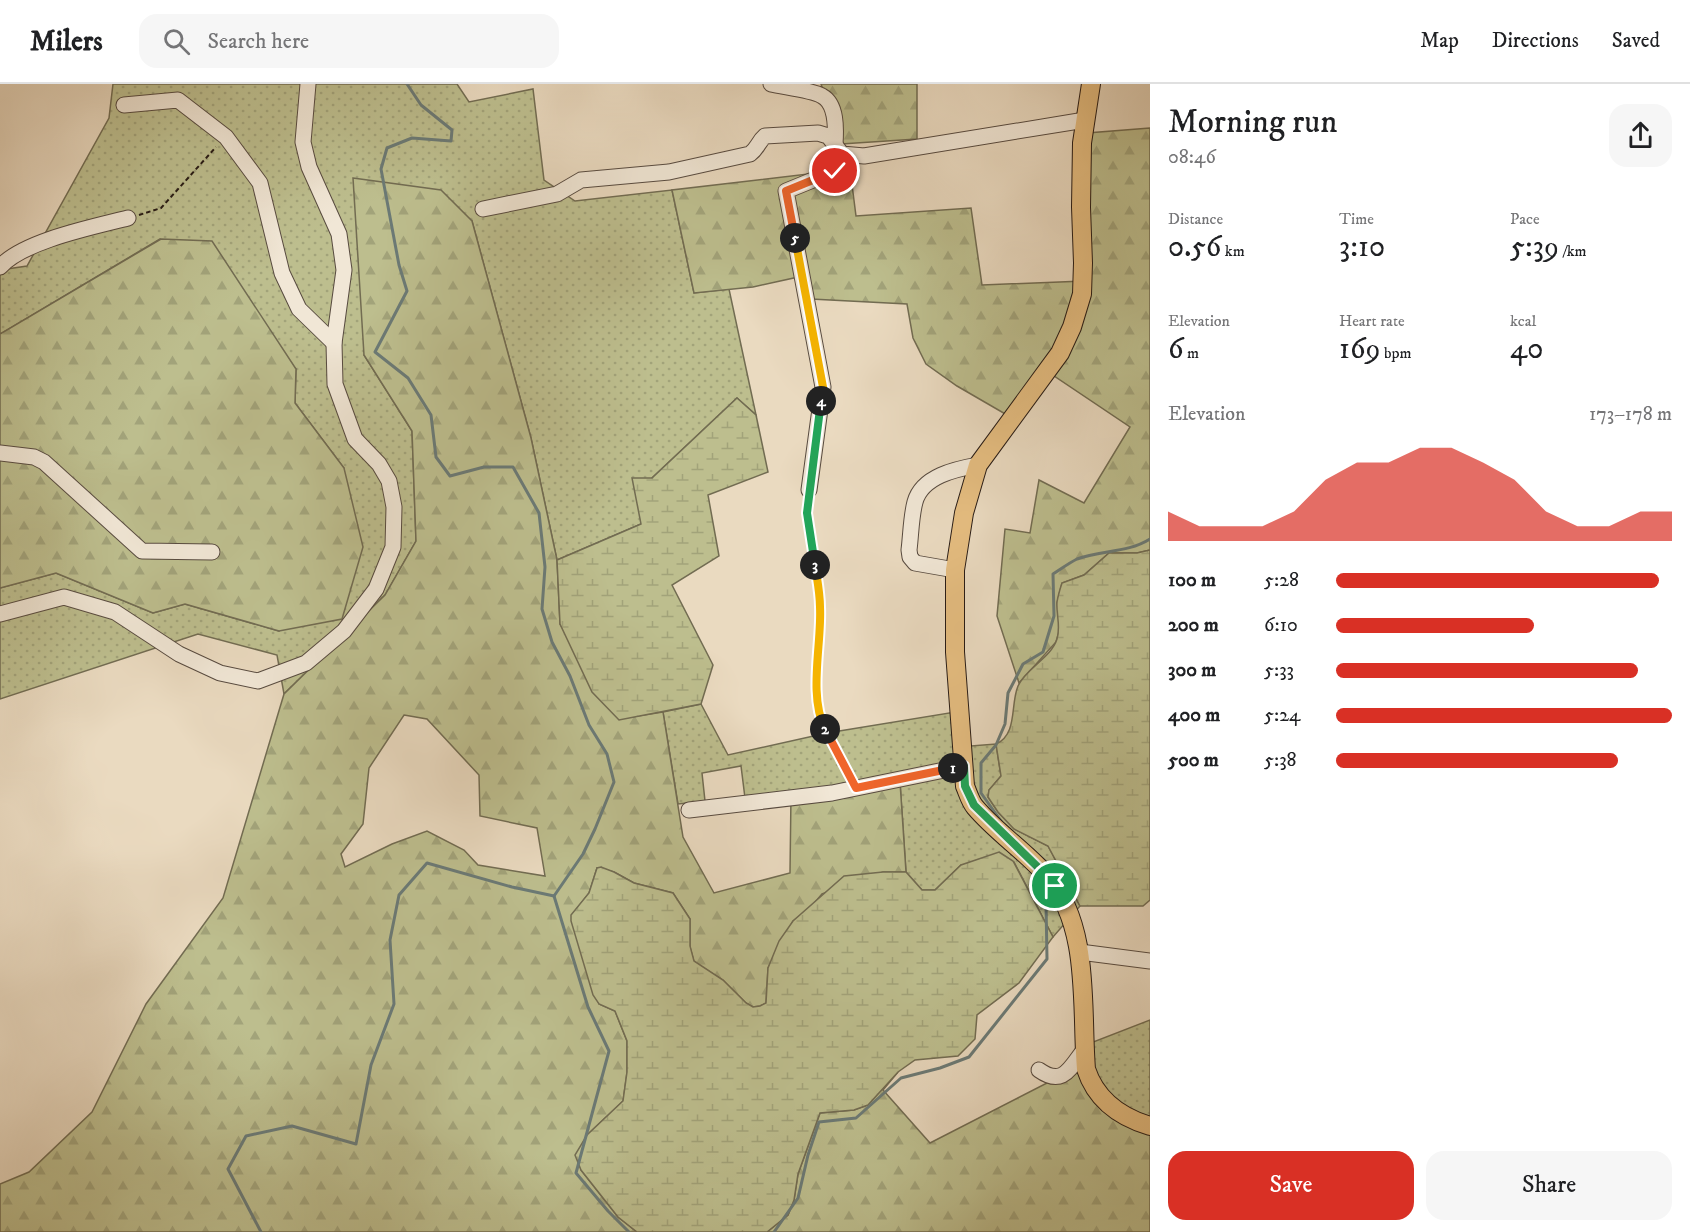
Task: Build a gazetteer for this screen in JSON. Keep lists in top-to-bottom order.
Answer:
{
  "page": {
    "header": "Milers",
    "search": "Search here",
    "nav": ["Map", "Directions", "Saved"],
    "heading": ["Morning run", "08:46"],
    "stats": [
      ["Distance", "0.56 km"],
      ["Time", "3:10"],
      ["Pace", "5:39 /km"],
      ["Elevation", "6 m"],
      ["Heart rate", "169 bpm"],
      ["kcal", "40"]
    ],
    "pins": [
      "5",
      "4",
      "3",
      "2",
      "1"
    ],
    "chart": ["Elevation", "173–178 m"],
    "list": [
      {
        "name": "100 m",
        "note": "5:28"
      },
      {
        "name": "200 m",
        "note": "6:10"
      },
      {
        "name": "300 m",
        "note": "5:33"
      },
      {
        "name": "400 m",
        "note": "5:24"
      },
      {
        "name": "500 m",
        "note": "5:38"
      }
    ],
    "buttons": ["Save", "Share"]
  }
}
